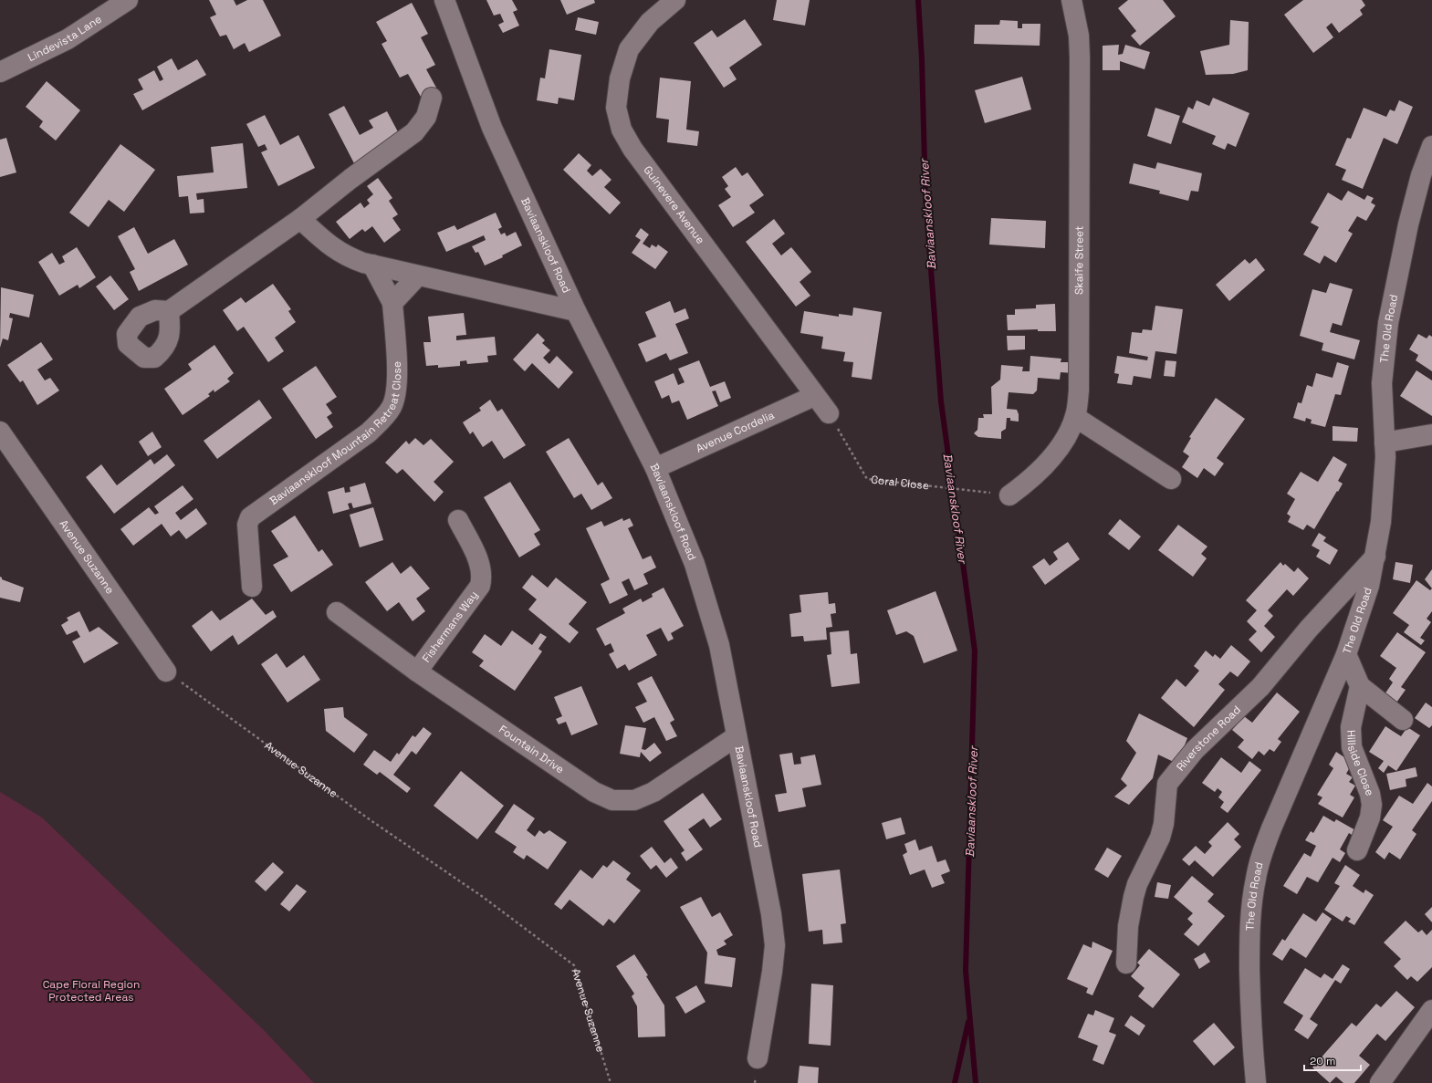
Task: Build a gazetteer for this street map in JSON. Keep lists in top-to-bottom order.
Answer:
{
  "streets": {
    "street": [
      "Lindevista Lane",
      "Guinevere Avenue",
      "Baviaanskloof Road",
      "Skaife Street",
      "The Old Road",
      "Baviaanskloof Mountain Retreat Close",
      "Avenue Cordelia",
      "Avenue Suzanne",
      "Fishermans Way",
      "Riverstone Road",
      "Fountain Drive",
      "Hillside Close"
    ],
    "path": ["Coral Close"]
  },
  "crossings": [
    ["Guinevere Avenue", "Avenue Cordelia"],
    ["Baviaanskloof Road", "Avenue Cordelia"],
    ["Baviaanskloof Road", "Fountain Drive"],
    ["Skaife Street", "Coral Close"],
    ["The Old Road", "Riverstone Road"],
    ["Fishermans Way", "Fountain Drive"]
  ],
  "water": ["Baviaanskloof River"],
  "parks": ["Cape Floral Region Protected Areas"],
  "scale_bar": "20 m"
}
